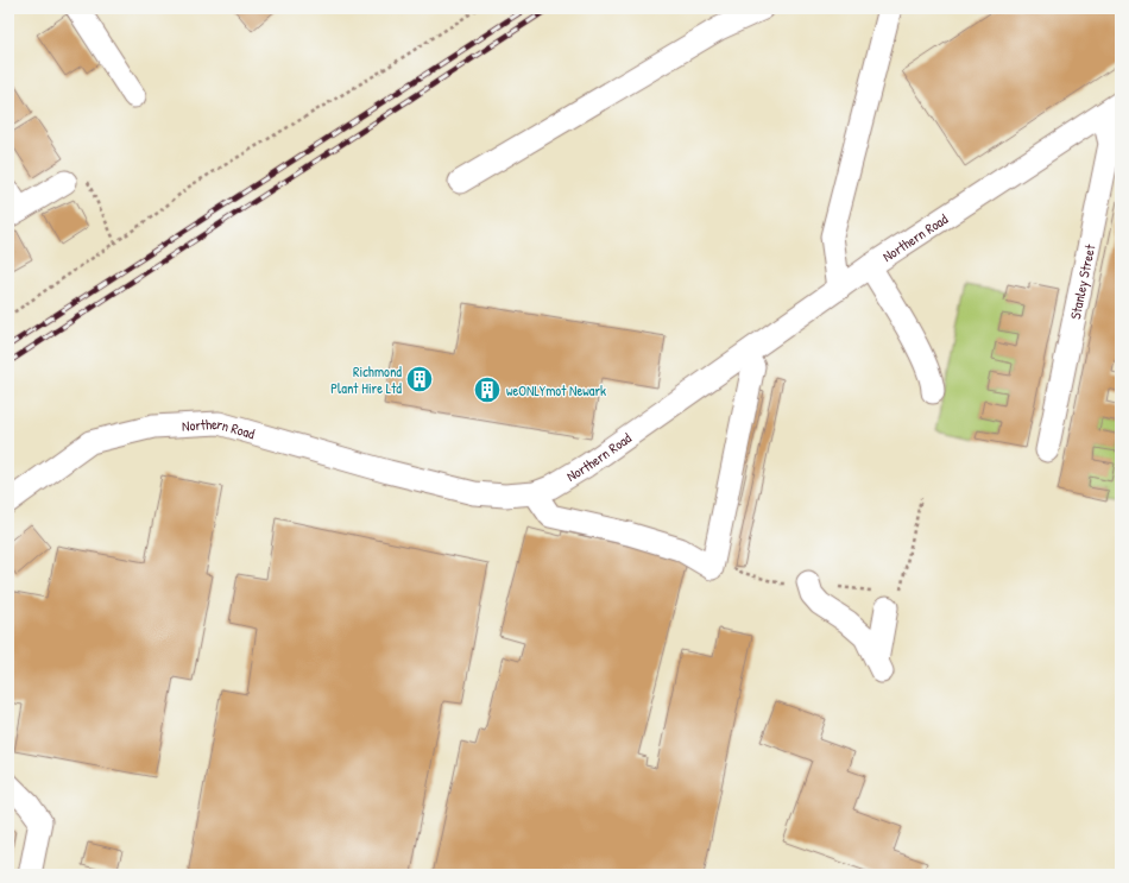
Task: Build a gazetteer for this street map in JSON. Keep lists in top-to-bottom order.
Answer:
{
  "streets": {
    "street": ["Northern Road", "Stanley Street"]
  },
  "crossings": [
    ["Northern Road", "Stanley Street"]
  ],
  "places": {
    "building": ["Richmond Plant Hire Ltd", "weONLYmot Newark"]
  }
}
